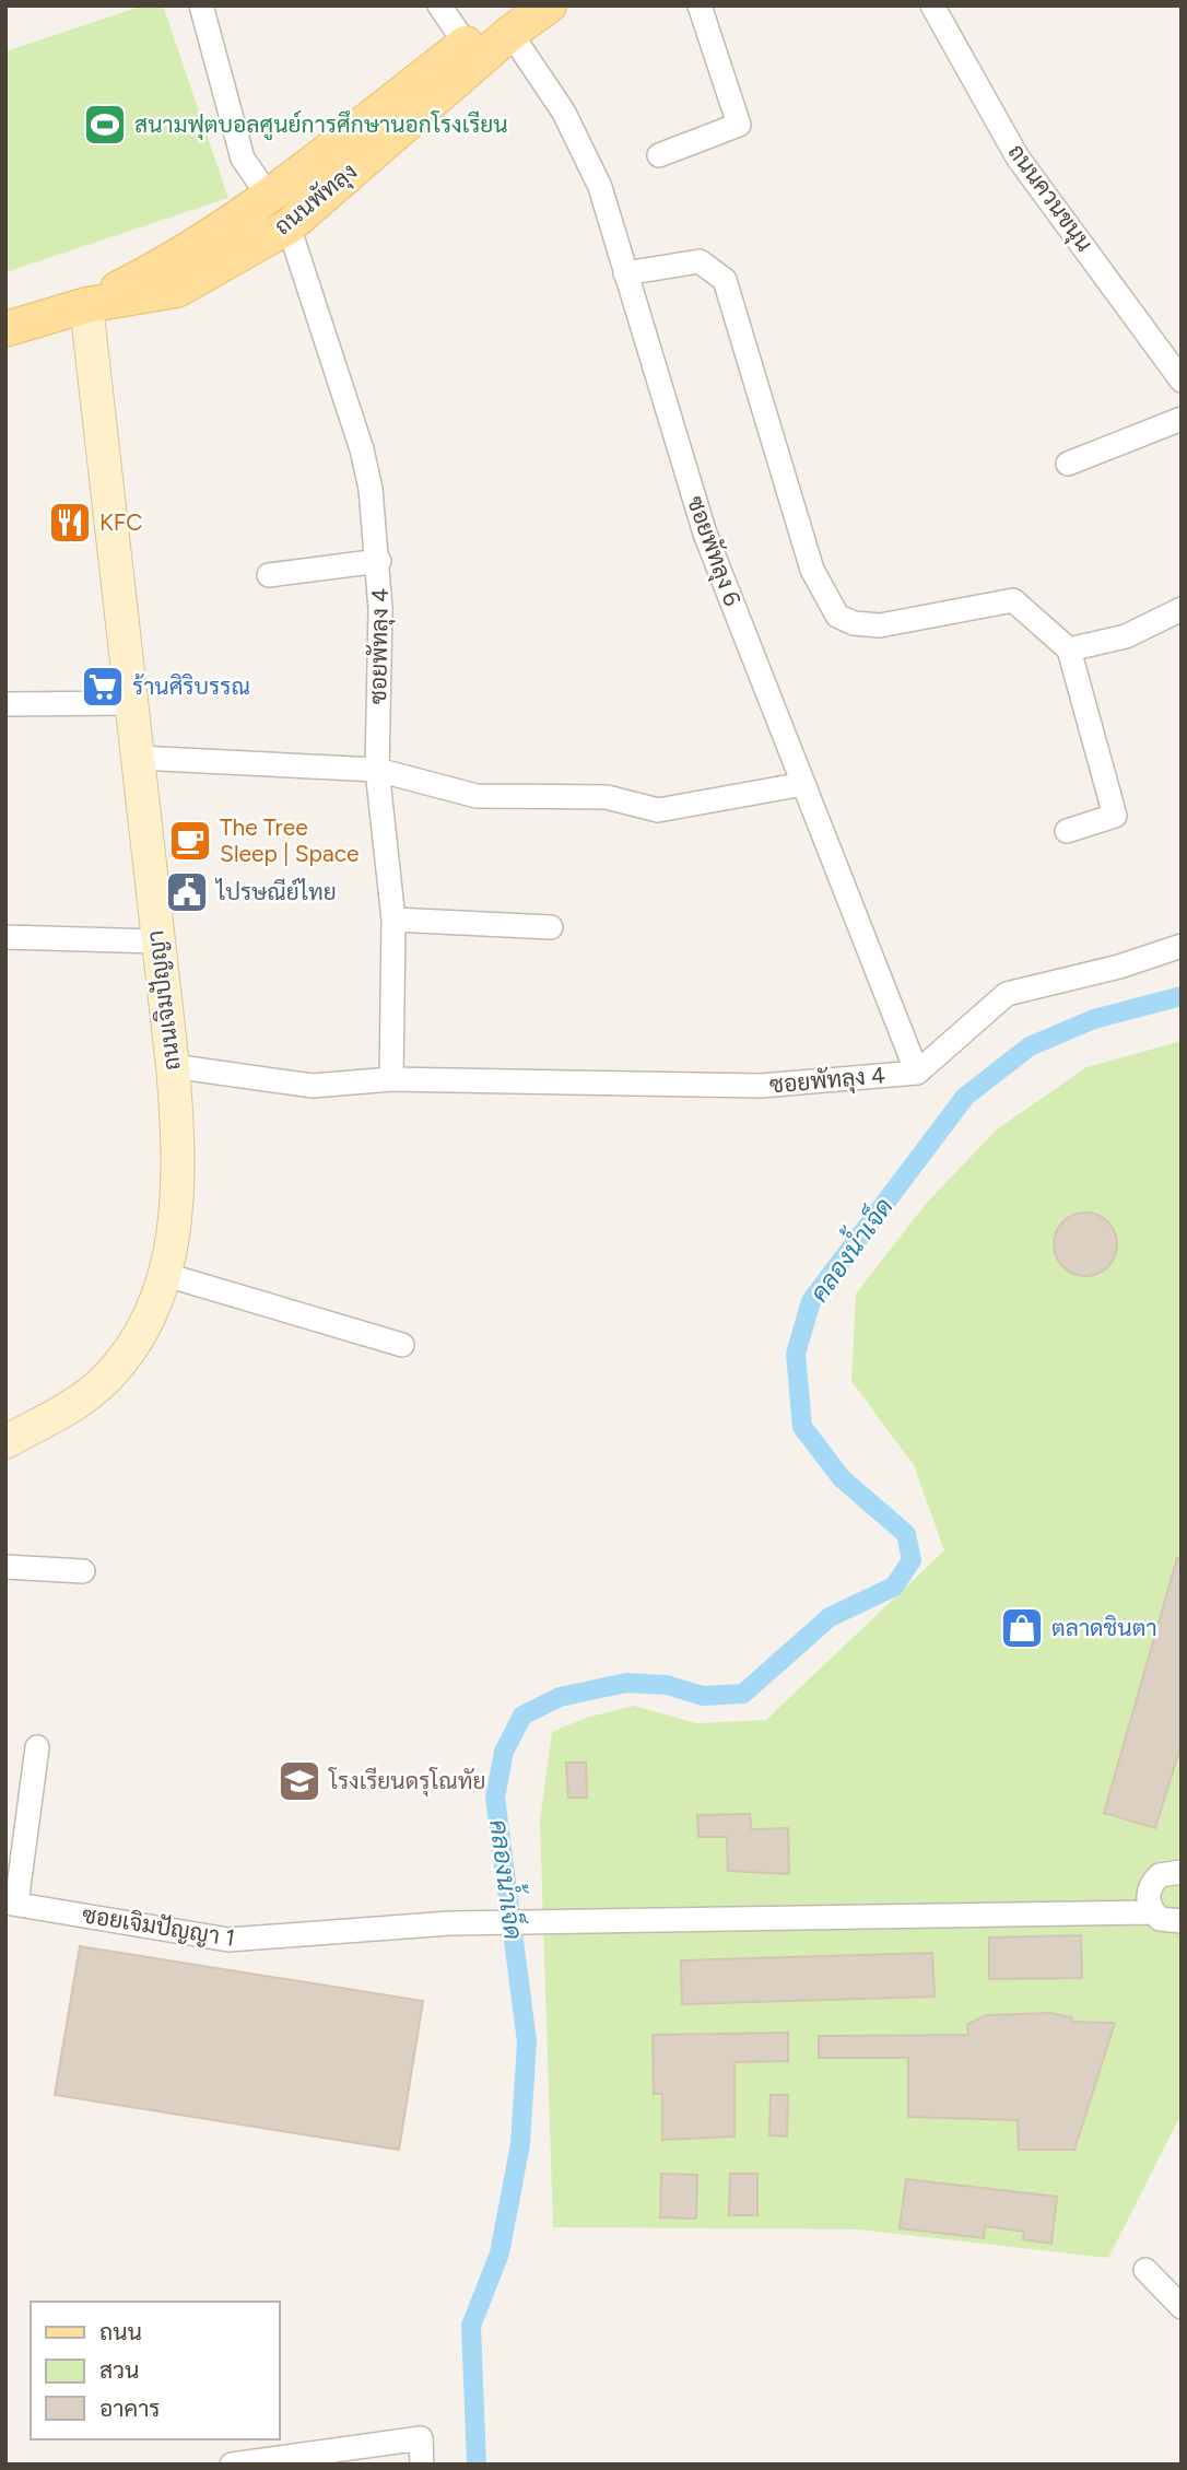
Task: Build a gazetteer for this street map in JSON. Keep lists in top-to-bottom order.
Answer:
{
  "streets": {
    "main road": ["ถนนพัทลุง"],
    "street": [
      "ถนนควนขนุน",
      "ซอยพัทลุง 6",
      "ซอยพัทลุง 4",
      "ถนนเจิมปัญญา",
      "ซอยเจิมปัญญา 1"
    ]
  },
  "crossings": [
    ["ถนนพัทลุง", "ซอยพัทลุง 6"],
    ["ถนนพัทลุง", "ซอยพัทลุง 4"],
    ["ถนนพัทลุง", "ถนนเจิมปัญญา"],
    ["ซอยพัทลุง 6", "ซอยพัทลุง 4"],
    ["ซอยพัทลุง 4", "ถนนเจิมปัญญา"]
  ],
  "water": ["คลองน้ำเจ็ด"],
  "places": {
    "sports": ["สนามฟุตบอลศูนย์การศึกษานอกโรงเรียน"],
    "restaurant": ["KFC"],
    "supermarket": ["ร้านศิริบรรณ"],
    "cafe": ["The Tree Sleep | Space"],
    "public building": ["ไปรษณีย์ไทย"],
    "shop": ["ตลาดชินตา"],
    "school or university": ["โรงเรียนดรุโณทัย"]
  },
  "legend": ["ถนน", "สวน", "อาคาร"]
}
